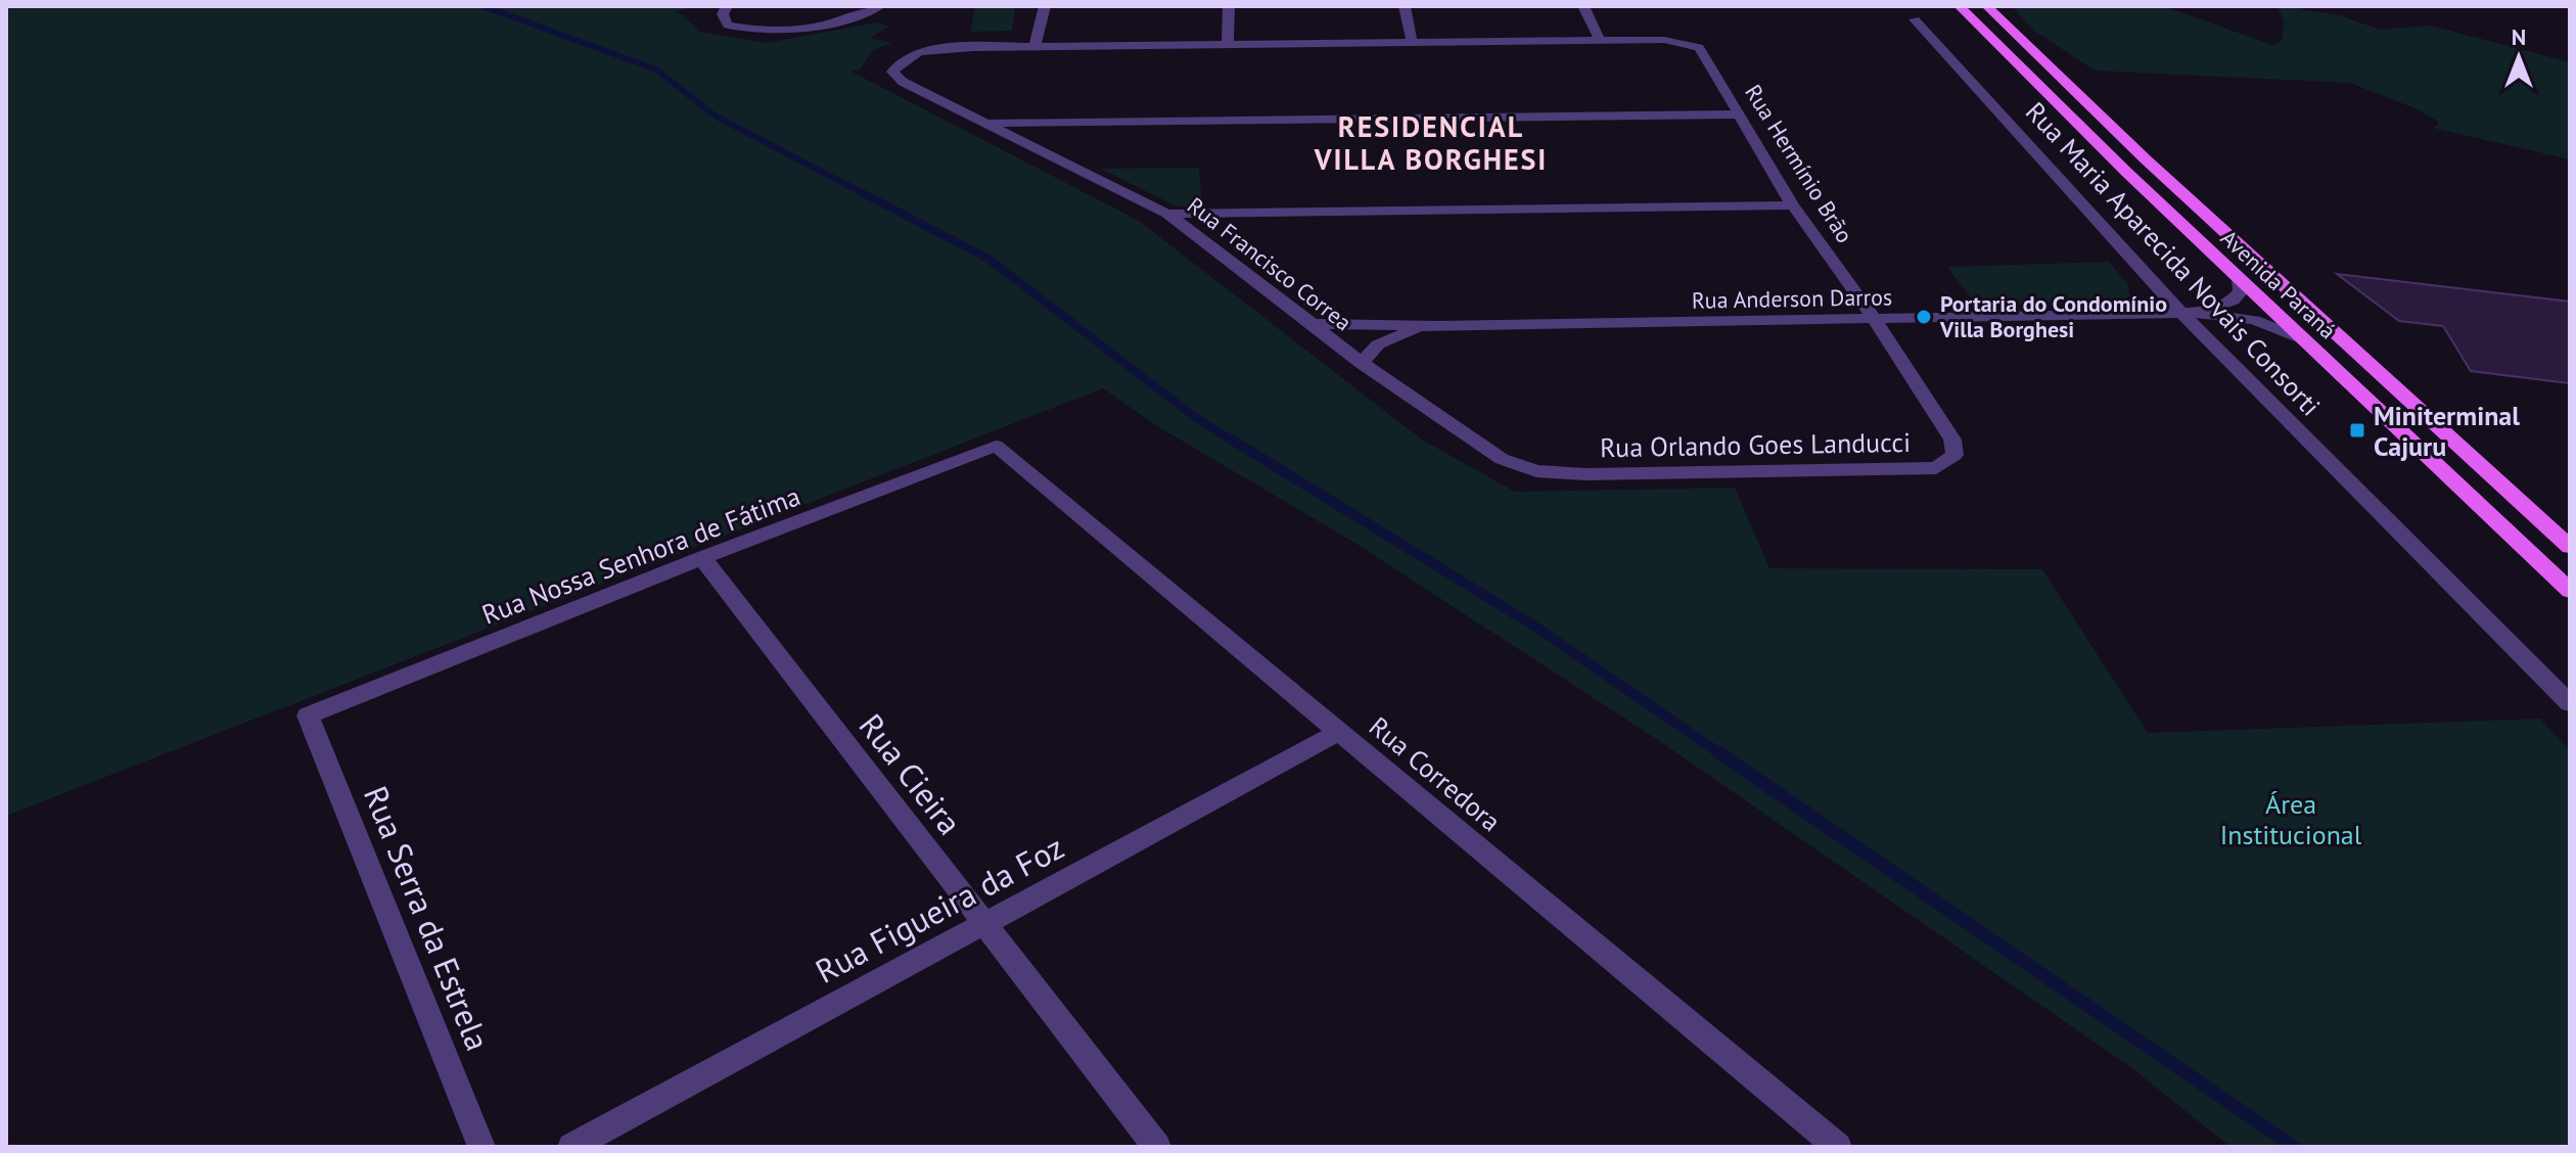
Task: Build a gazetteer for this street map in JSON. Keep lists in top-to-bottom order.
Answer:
{
  "streets": {
    "main road": ["Avenida Paraná"],
    "street": [
      "Rua Hermínio Brão",
      "Rua Maria Aparecida Novais Consorti",
      "Rua Francisco Correa",
      "Rua Anderson Darros",
      "Rua Orlando Goes Landucci",
      "Rua Nossa Senhora de Fátima",
      "Rua Cieira",
      "Rua Corredora",
      "Rua Figueira da Foz",
      "Rua Serra da Estrela"
    ]
  },
  "crossings": [
    ["Rua Hermínio Brão", "Rua Anderson Darros"],
    ["Rua Hermínio Brão", "Rua Orlando Goes Landucci"],
    ["Rua Maria Aparecida Novais Consorti", "Rua Anderson Darros"],
    ["Rua Francisco Correa", "Rua Anderson Darros"],
    ["Rua Francisco Correa", "Rua Orlando Goes Landucci"],
    ["Avenida Paraná", "Rua Anderson Darros"],
    ["Rua Nossa Senhora de Fátima", "Rua Cieira"],
    ["Rua Nossa Senhora de Fátima", "Rua Corredora"],
    ["Rua Nossa Senhora de Fátima", "Rua Serra da Estrela"],
    ["Rua Cieira", "Rua Figueira da Foz"],
    ["Rua Corredora", "Rua Figueira da Foz"]
  ],
  "districts": ["RESIDENCIAL VILLA BORGHESI"],
  "parks": ["Área Institucional"],
  "places": {
    "other": ["Portaria do Condomínio Villa Borghesi"],
    "transit": ["Miniterminal Cajuru"]
  },
  "north": "top"
}
